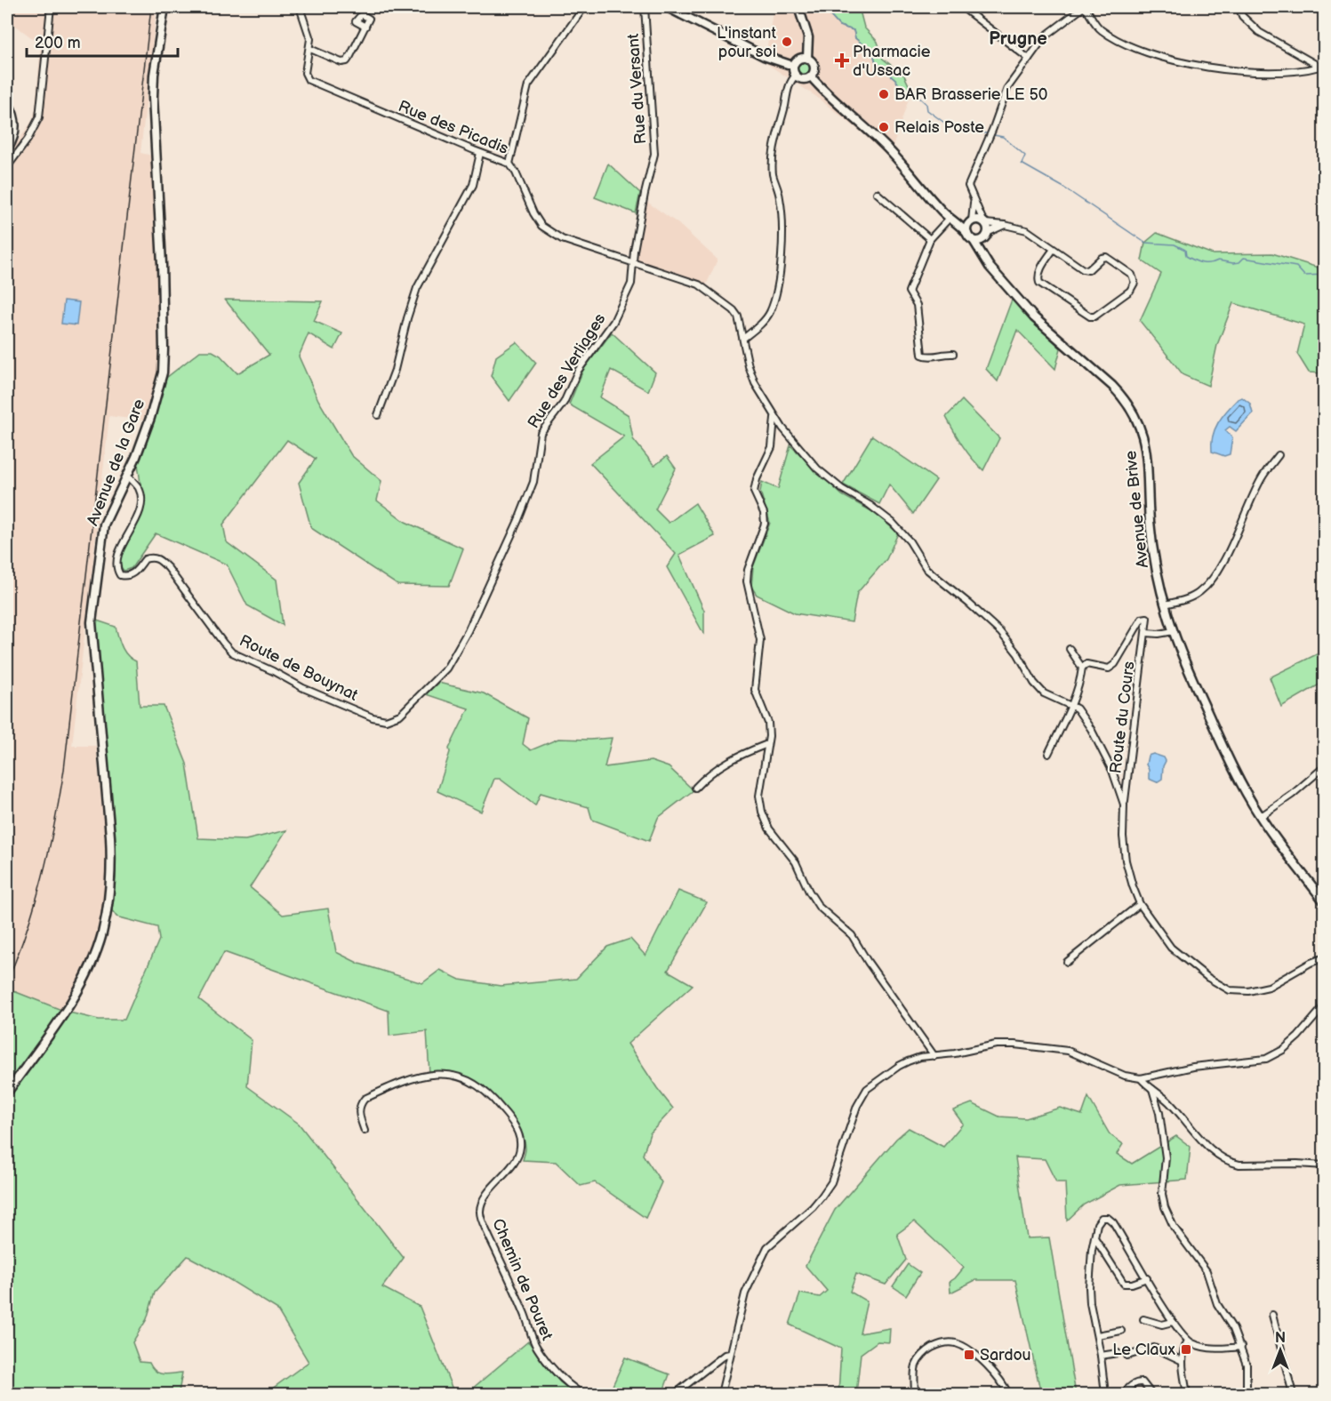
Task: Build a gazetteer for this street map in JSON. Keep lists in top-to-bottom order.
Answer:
{
  "streets": {
    "street": [
      "Rue du Versant",
      "Rue des Picadis",
      "Rue des Verliages",
      "Avenue de la Gare",
      "Avenue de Brive",
      "Route de Bouynat",
      "Route du Cours",
      "Chemin de Pouret"
    ]
  },
  "crossings": [
    ["Rue du Versant", "Rue des Picadis"],
    ["Rue du Versant", "Rue des Verliages"],
    ["Rue des Picadis", "Rue des Verliages"],
    ["Rue des Picadis", "Route du Cours"],
    ["Rue des Verliages", "Route de Bouynat"],
    ["Avenue de la Gare", "Route de Bouynat"]
  ],
  "districts": ["Prugne"],
  "places": {
    "other": ["L'instant pour soi", "BAR Brasserie LE 50", "Relais Poste"],
    "health": ["Pharmacie d'Ussac"],
    "transit": ["Le Claux", "Sardou"]
  },
  "scale_bar": "200 m",
  "north": "top"
}
